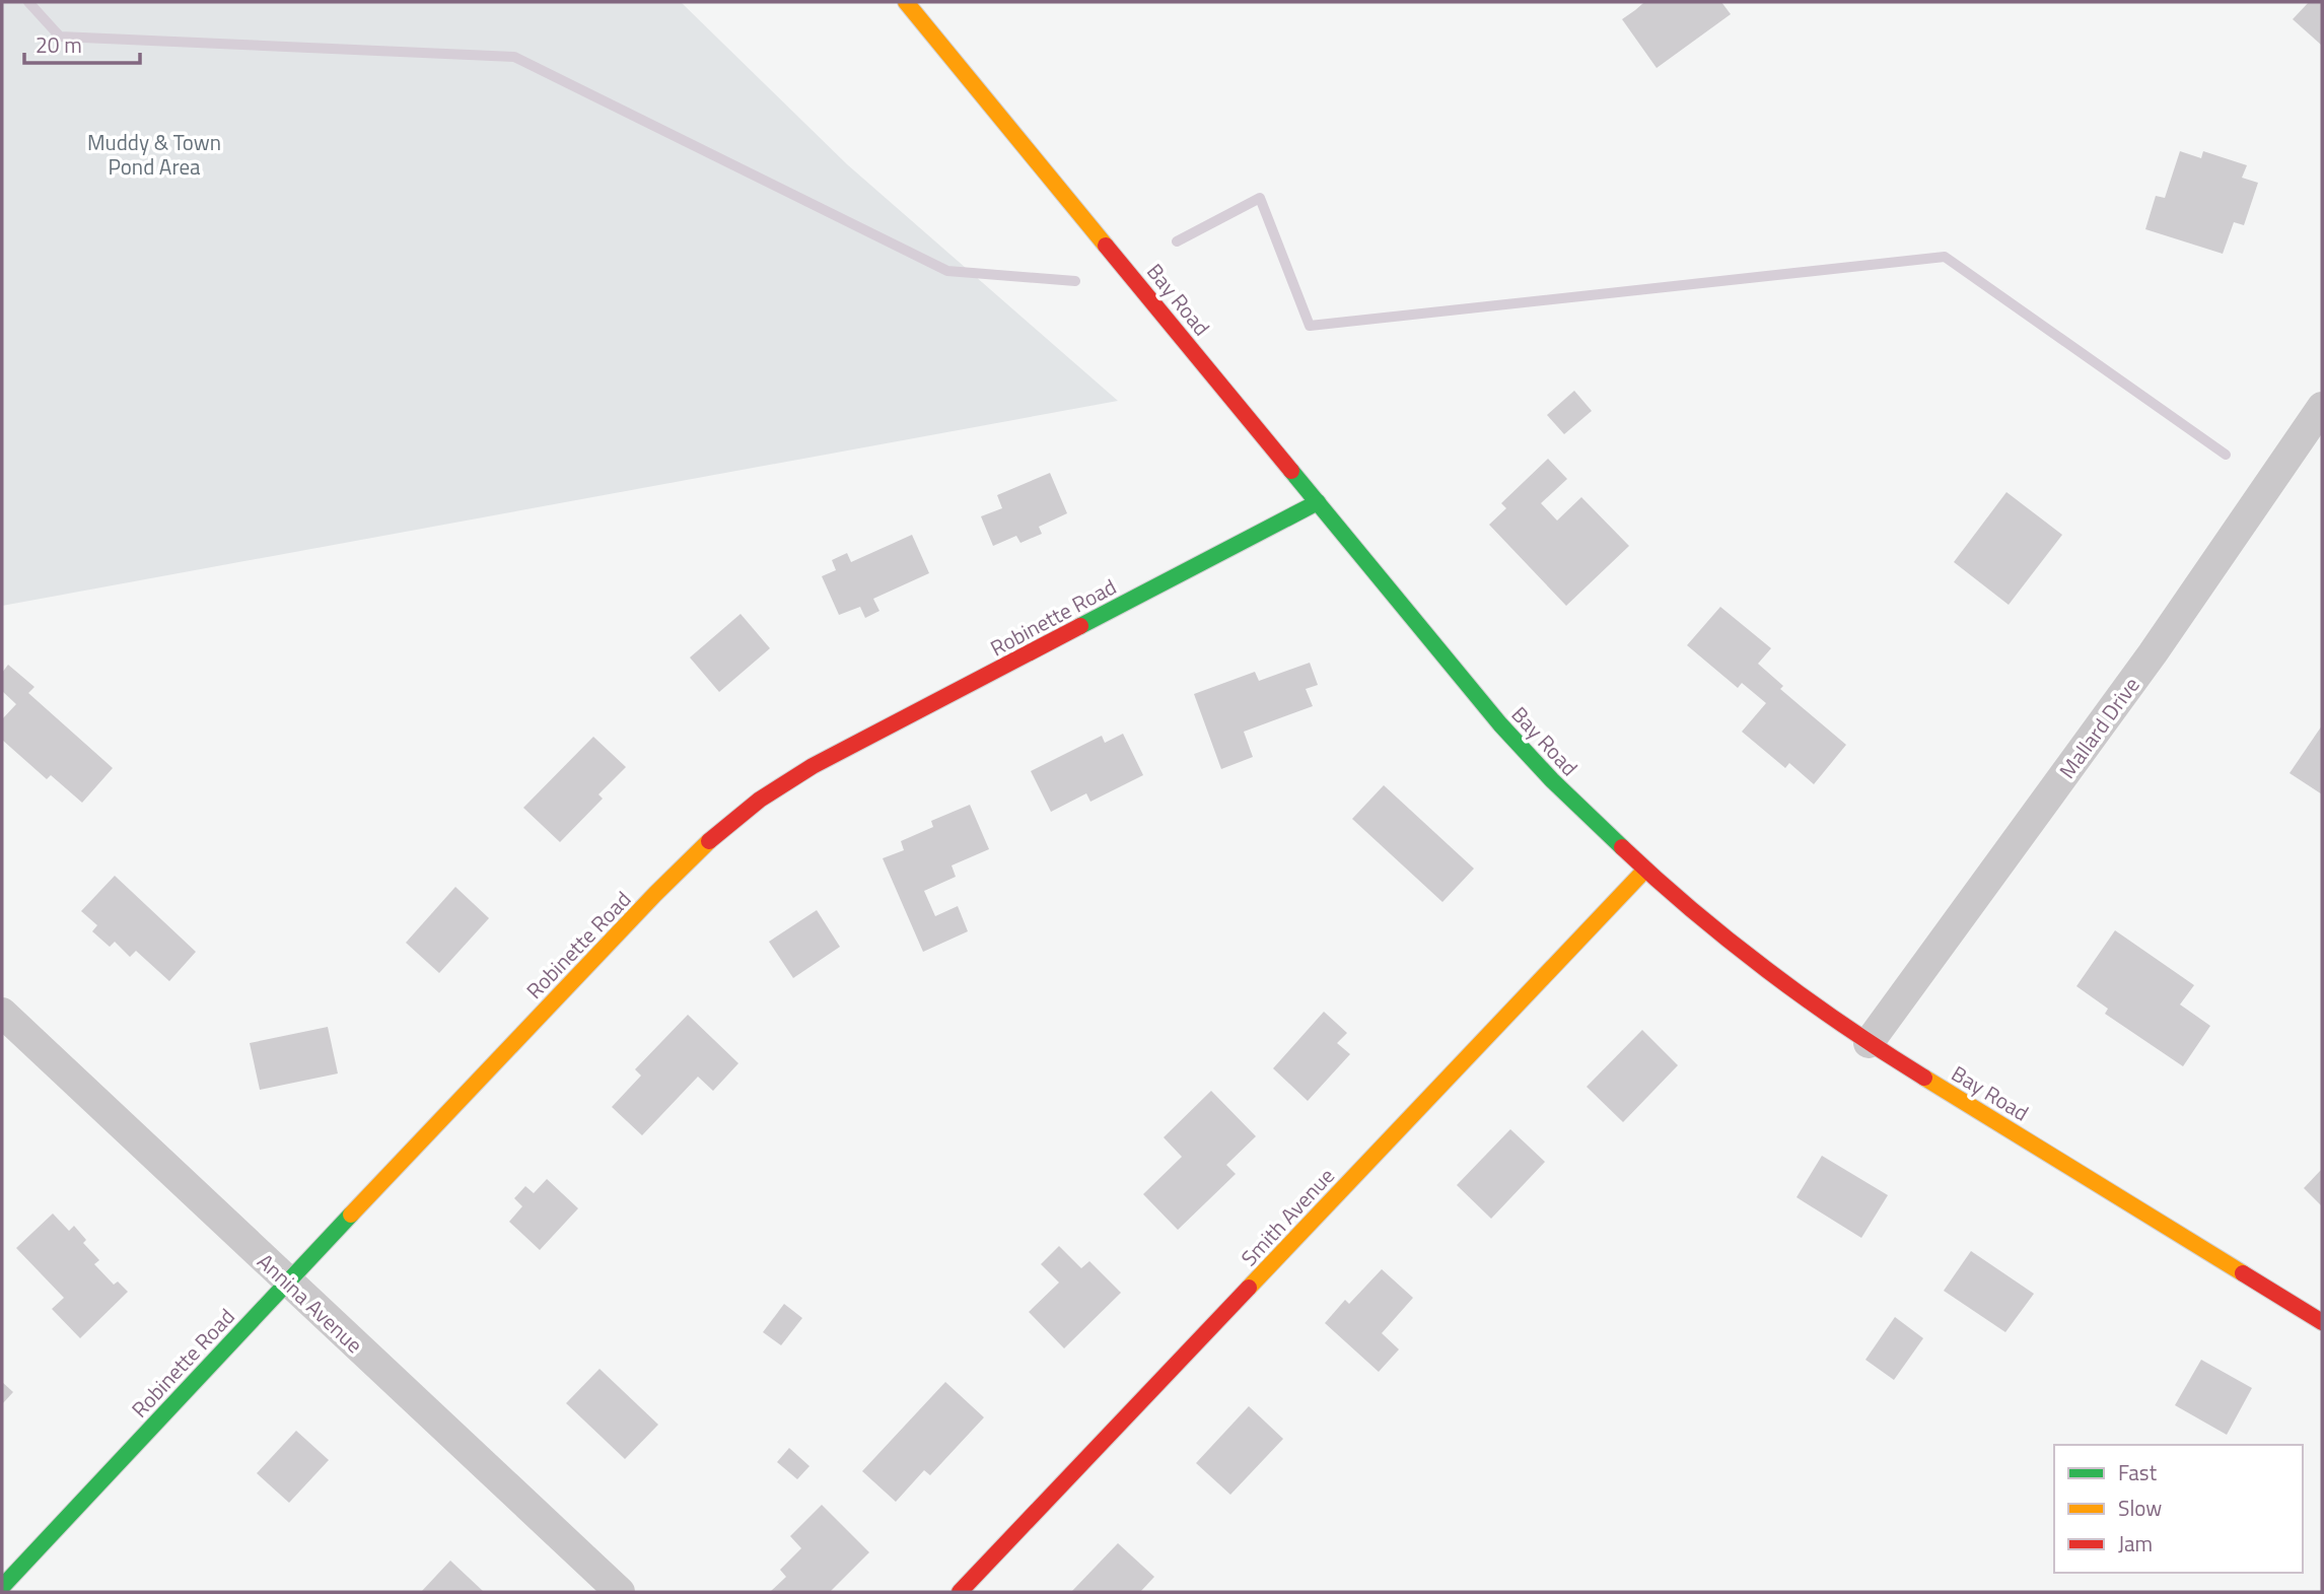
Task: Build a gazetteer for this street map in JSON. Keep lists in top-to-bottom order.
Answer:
{
  "streets": {
    "street": [
      "Bay Road",
      "Robinette Road",
      "Mallard Drive",
      "Smith Avenue",
      "Annina Avenue"
    ]
  },
  "crossings": [
    ["Bay Road", "Robinette Road"],
    ["Bay Road", "Mallard Drive"],
    ["Bay Road", "Smith Avenue"],
    ["Robinette Road", "Annina Avenue"]
  ],
  "parks": ["Muddy & Town Pond Area"],
  "legend": ["Fast", "Slow", "Jam"],
  "scale_bar": "20 m"
}
